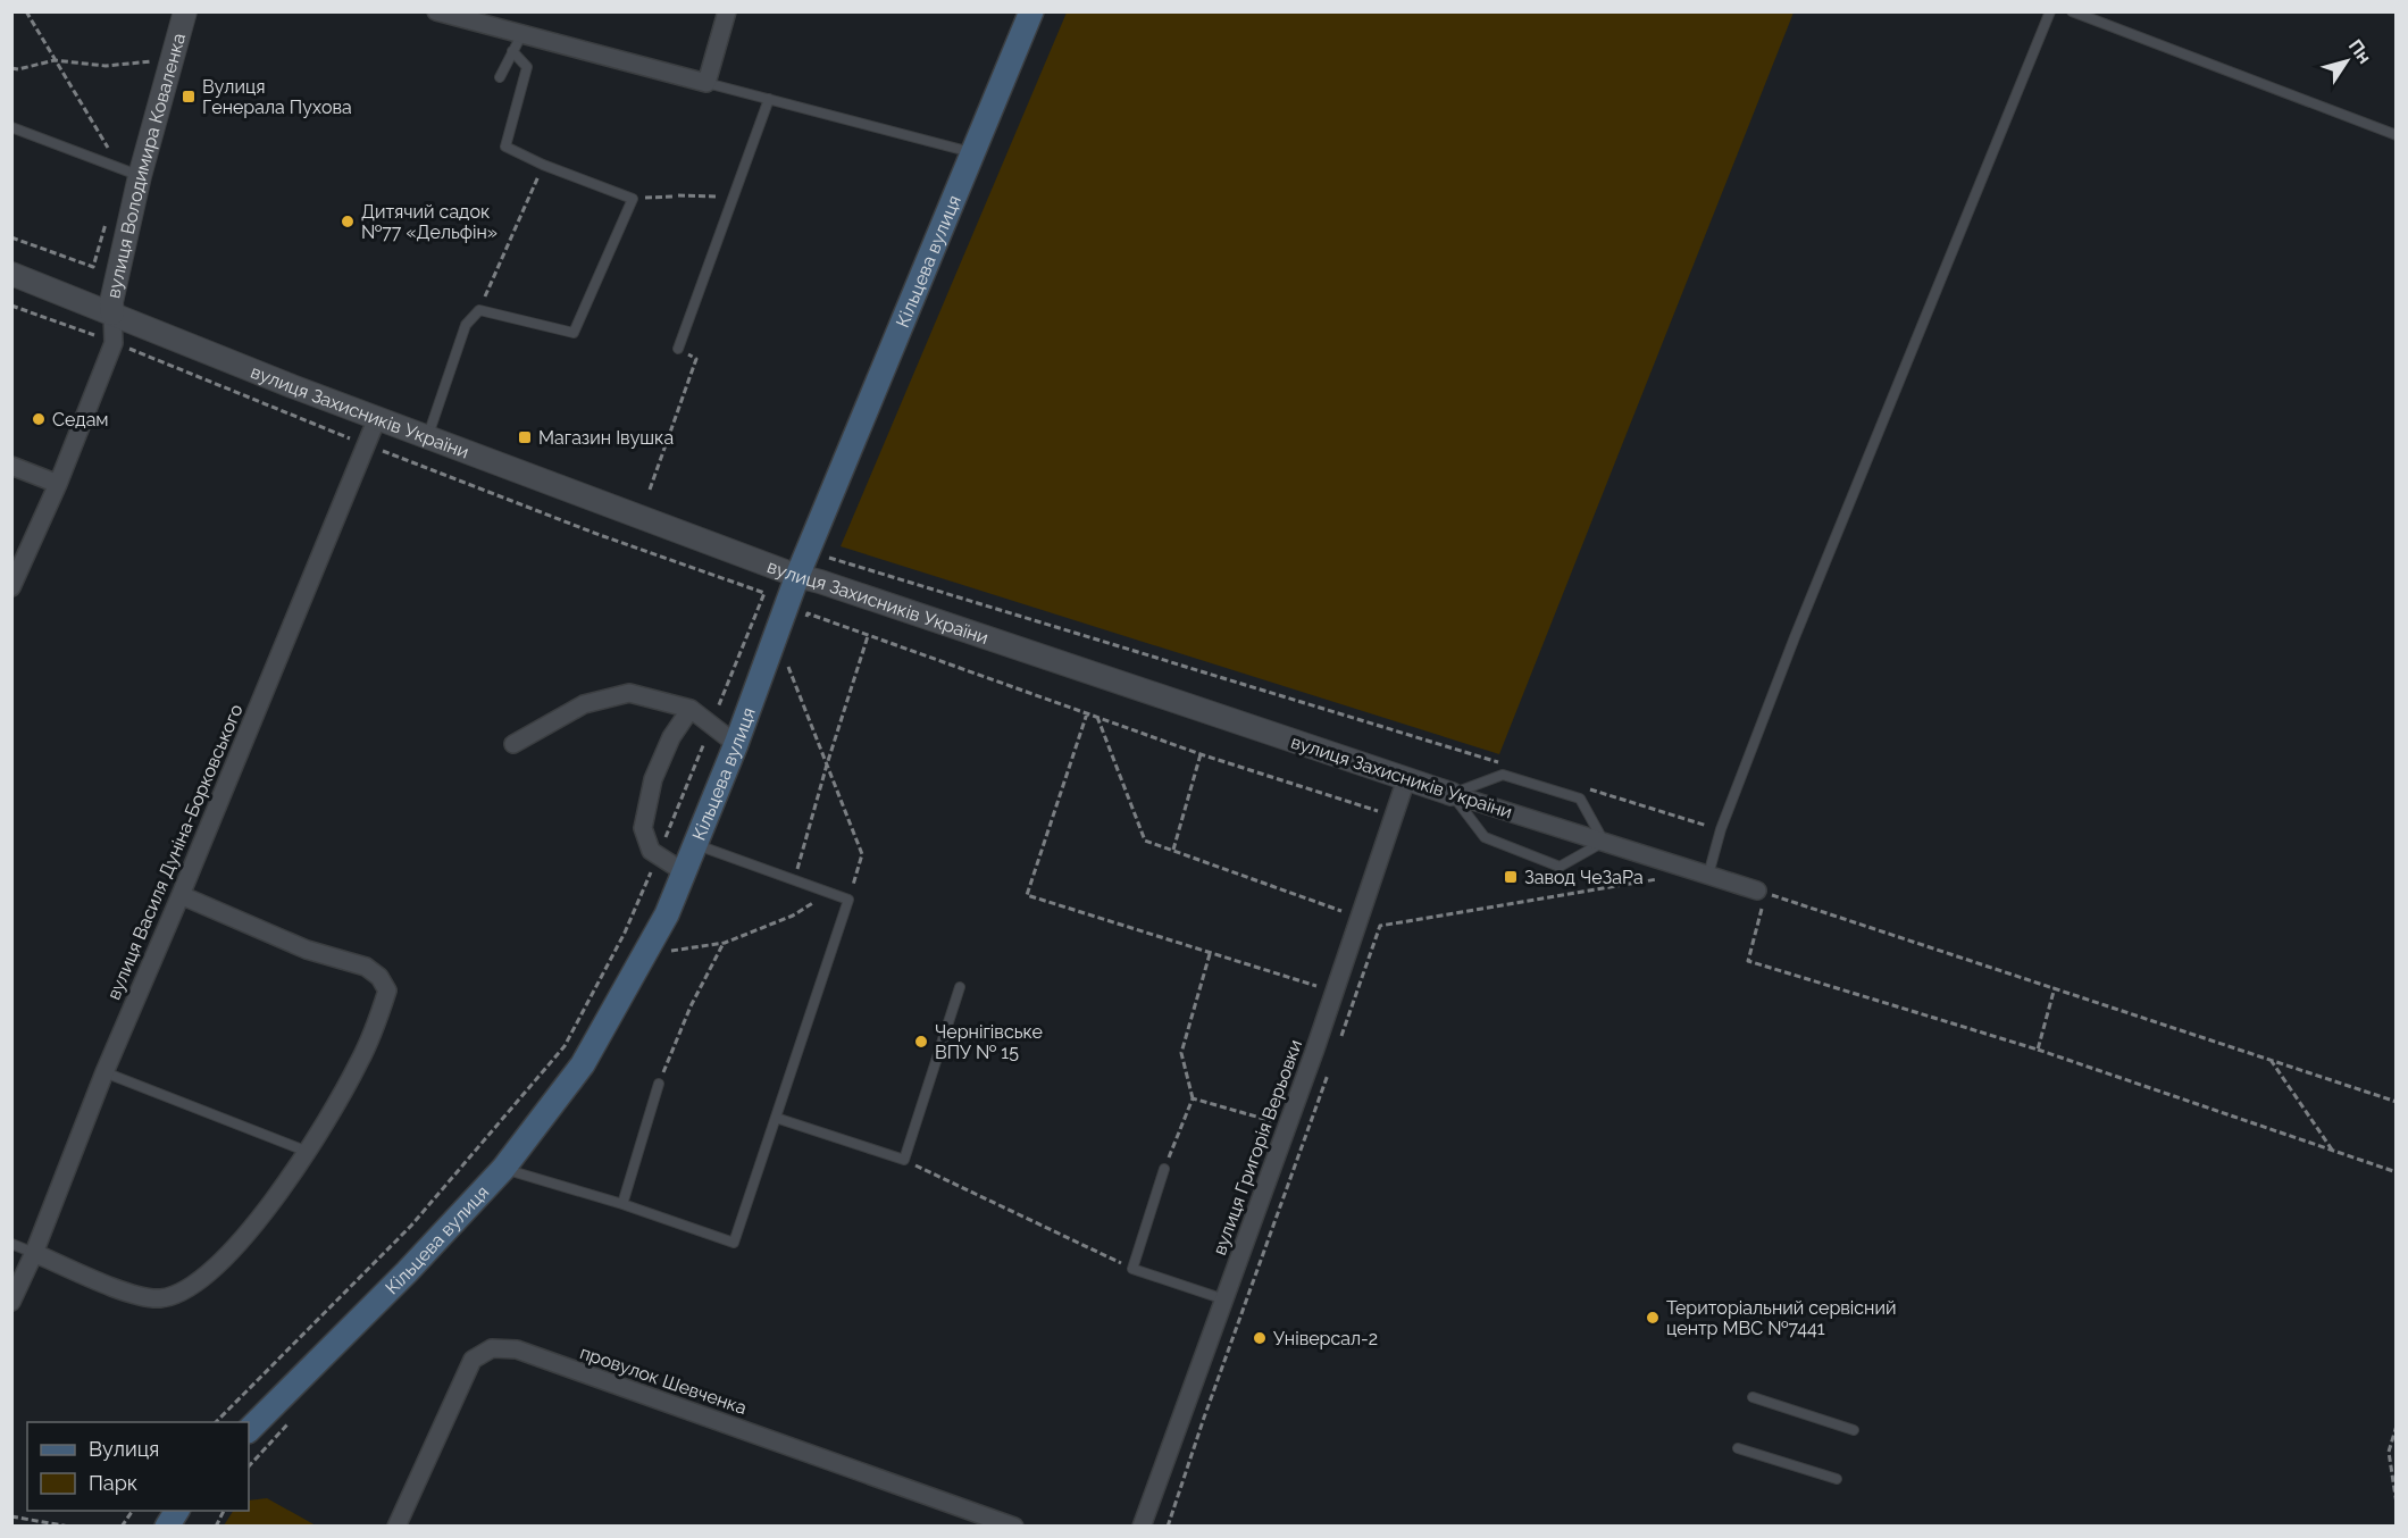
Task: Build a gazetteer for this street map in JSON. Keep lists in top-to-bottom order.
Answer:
{
  "streets": {
    "main road": ["Кільцева вулиця"],
    "street": [
      "вулиця Володимира Коваленка",
      "вулиця Захисників України",
      "вулиця Василя Дуніна-Борковського",
      "вулиця Григорія Верьовки",
      "провулок Шевченка"
    ]
  },
  "crossings": [
    ["вулиця Володимира Коваленка", "вулиця Захисників України"],
    ["Кільцева вулиця", "вулиця Захисників України"],
    ["вулиця Захисників України", "вулиця Василя Дуніна-Борковського"],
    ["вулиця Захисників України", "вулиця Григорія Верьовки"]
  ],
  "places": {
    "transit": ["Вулиця Генерала Пухова", "Магазин Івушка", "Завод ЧеЗаРа"],
    "other": [
      "Дитячий садок №77 «Дельфін»",
      "Седам",
      "Чернігівське ВПУ № 15",
      "Територіальний сервісний центр МВС №7441",
      "Універсал-2"
    ]
  },
  "legend": ["Вулиця", "Парк"],
  "north": "top right"
}
